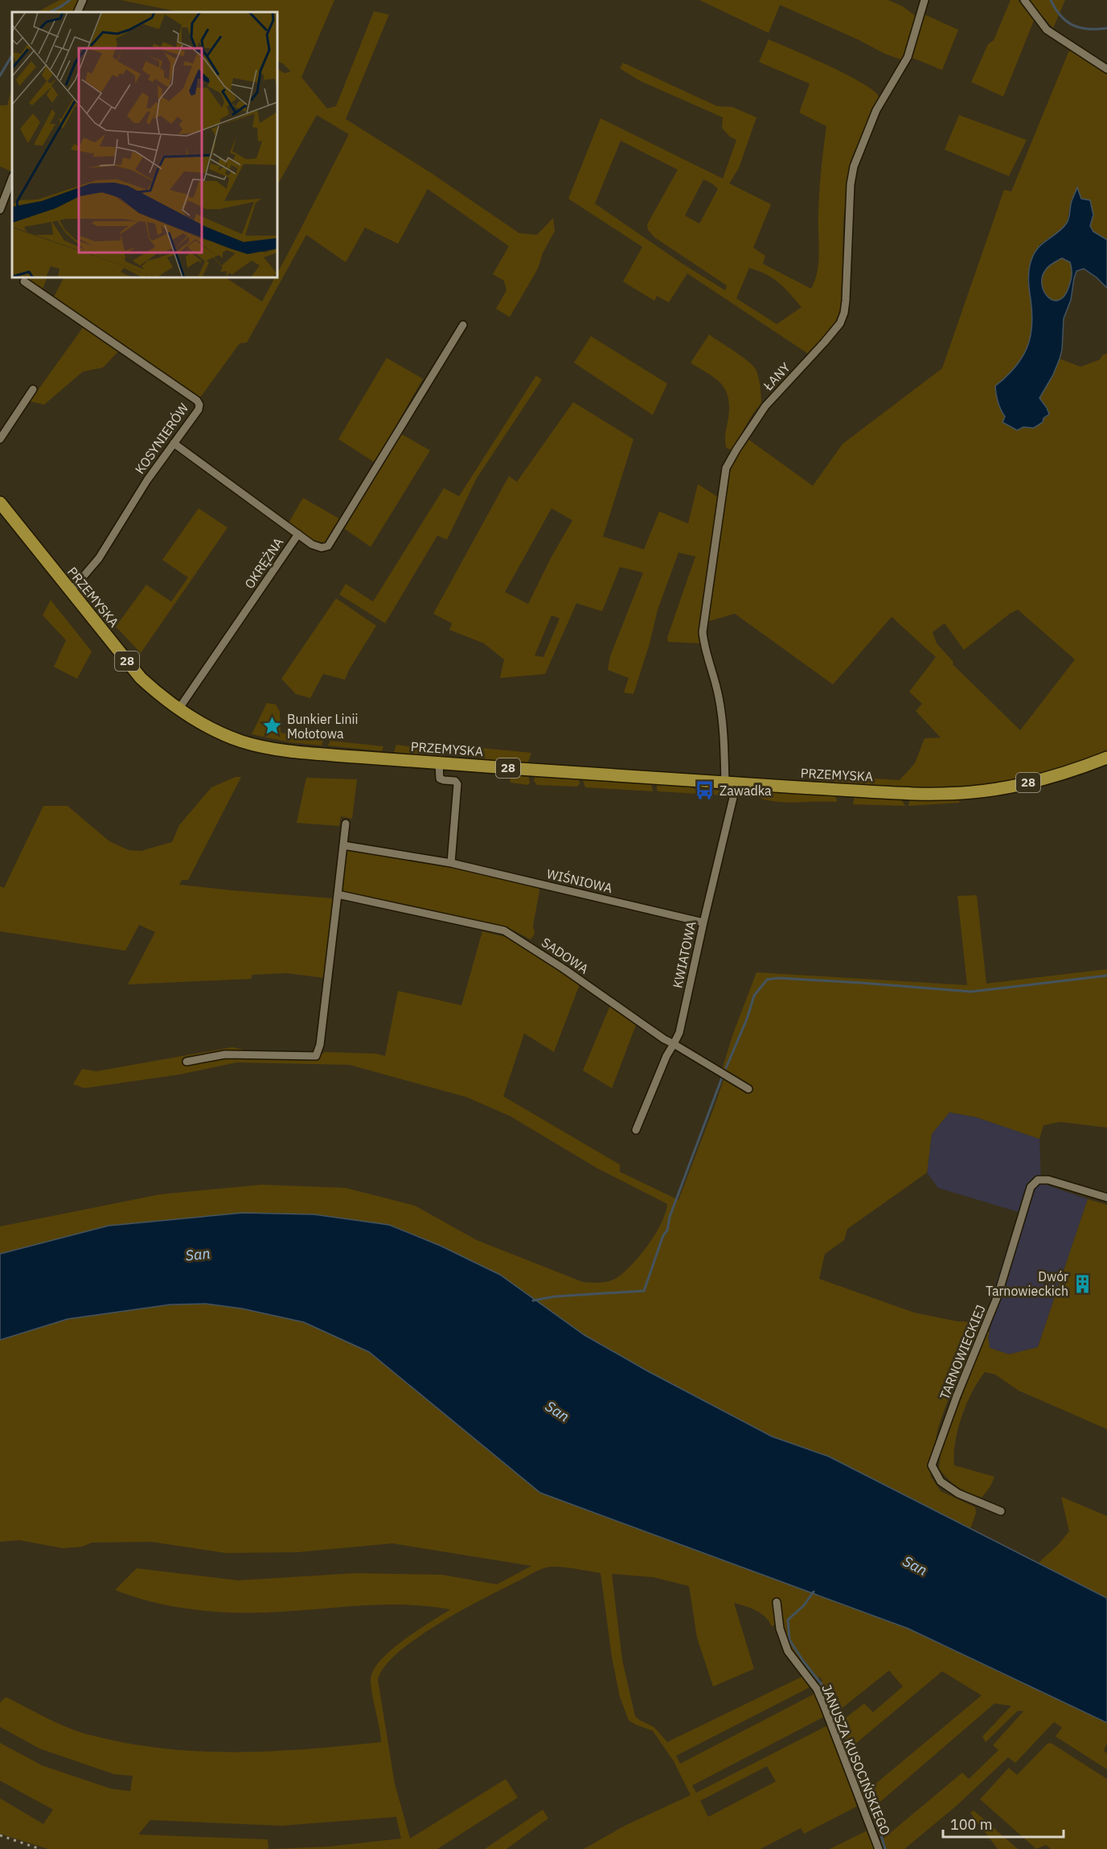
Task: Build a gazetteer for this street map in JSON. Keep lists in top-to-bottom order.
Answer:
{
  "streets": {
    "main road": ["PRZEMYSKA", "28"],
    "street": [
      "ŁANY",
      "KOSYNIERÓW",
      "OKRĘŻNA",
      "WIŚNIOWA",
      "KWIATOWA",
      "SADOWA",
      "TARNOWIECKIEJ",
      "JANUSZA KUSOCIŃSKIEGO"
    ]
  },
  "crossings": [
    ["ŁANY", "PRZEMYSKA"],
    ["ŁANY", "KWIATOWA"],
    ["KOSYNIERÓW", "OKRĘŻNA"],
    ["KOSYNIERÓW", "PRZEMYSKA"],
    ["OKRĘŻNA", "PRZEMYSKA"],
    ["PRZEMYSKA", "KWIATOWA"],
    ["WIŚNIOWA", "KWIATOWA"],
    ["KWIATOWA", "SADOWA"]
  ],
  "water": ["San"],
  "places": {
    "place": ["Bunkier Linii Mołotowa"],
    "bus stop": ["Zawadka"],
    "building": ["Dwór Tarnowieckich"]
  },
  "scale_bar": "100 m"
}
